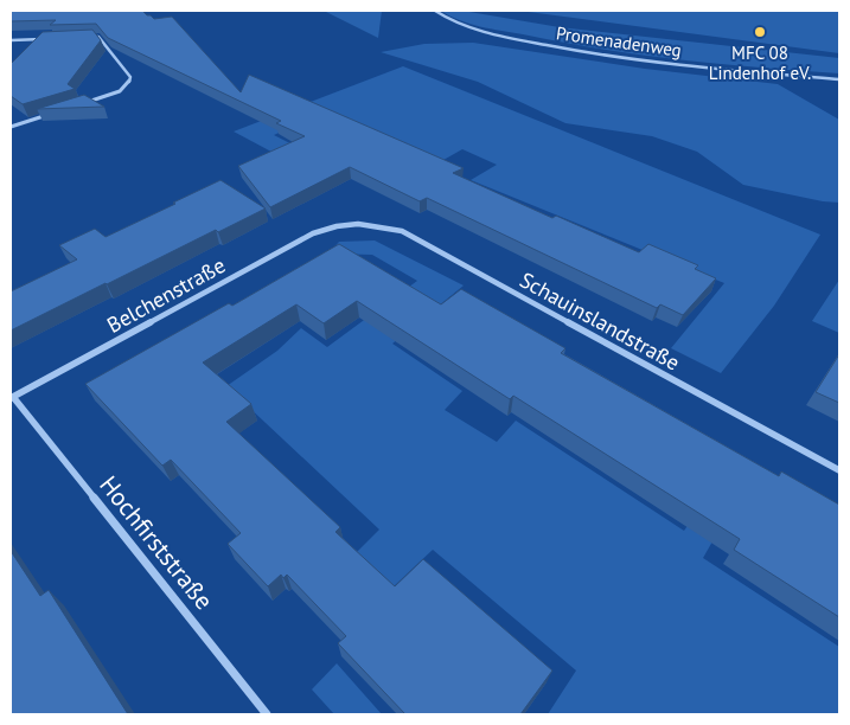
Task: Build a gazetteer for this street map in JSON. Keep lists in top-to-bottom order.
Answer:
{
  "streets": {
    "street": [
      "Promenadenweg",
      "Belchenstraße",
      "Schauinslandstraße",
      "Hochfirststraße"
    ]
  },
  "crossings": [
    ["Belchenstraße", "Schauinslandstraße"],
    ["Belchenstraße", "Hochfirststraße"]
  ],
  "places": ["MFC 08 Lindenhof eV."]
}
